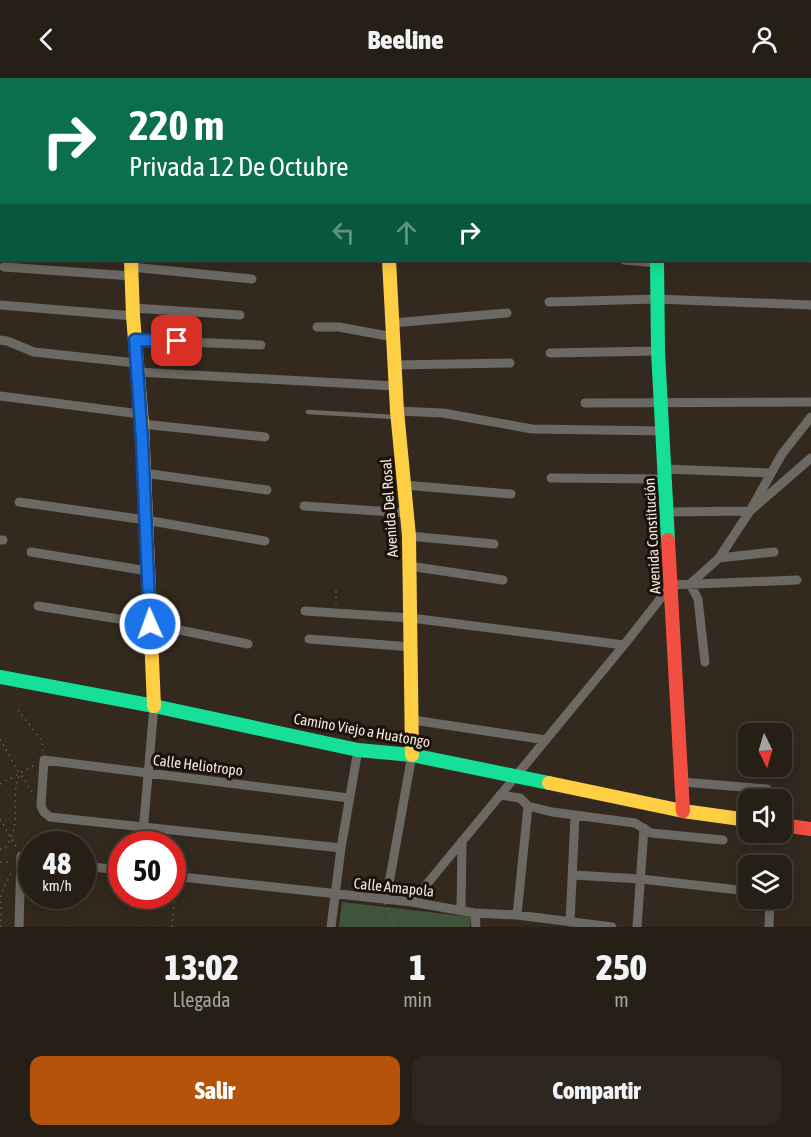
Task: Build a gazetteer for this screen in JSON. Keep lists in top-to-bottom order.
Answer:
{
  "streets": {
    "main road": ["Avenida Del Rosal", "Avenida Constitución", "Camino Viejo a Huatongo"],
    "street": ["Calle Heliotropo", "Calle Amapola"]
  },
  "crossings": [
    ["Avenida Del Rosal", "Camino Viejo a Huatongo"],
    ["Avenida Constitución", "Camino Viejo a Huatongo"]
  ],
  "north": "bottom",
  "page": {
    "header": "Beeline",
    "turn": ["220 m", "Privada 12 De Octubre"],
    "speed": "48 km/h",
    "limit": "50",
    "eta": [
      "13:02",
      "Llegada",
      "1",
      "min",
      "250",
      "m"
    ],
    "buttons": ["Salir", "Compartir"]
  }
}
